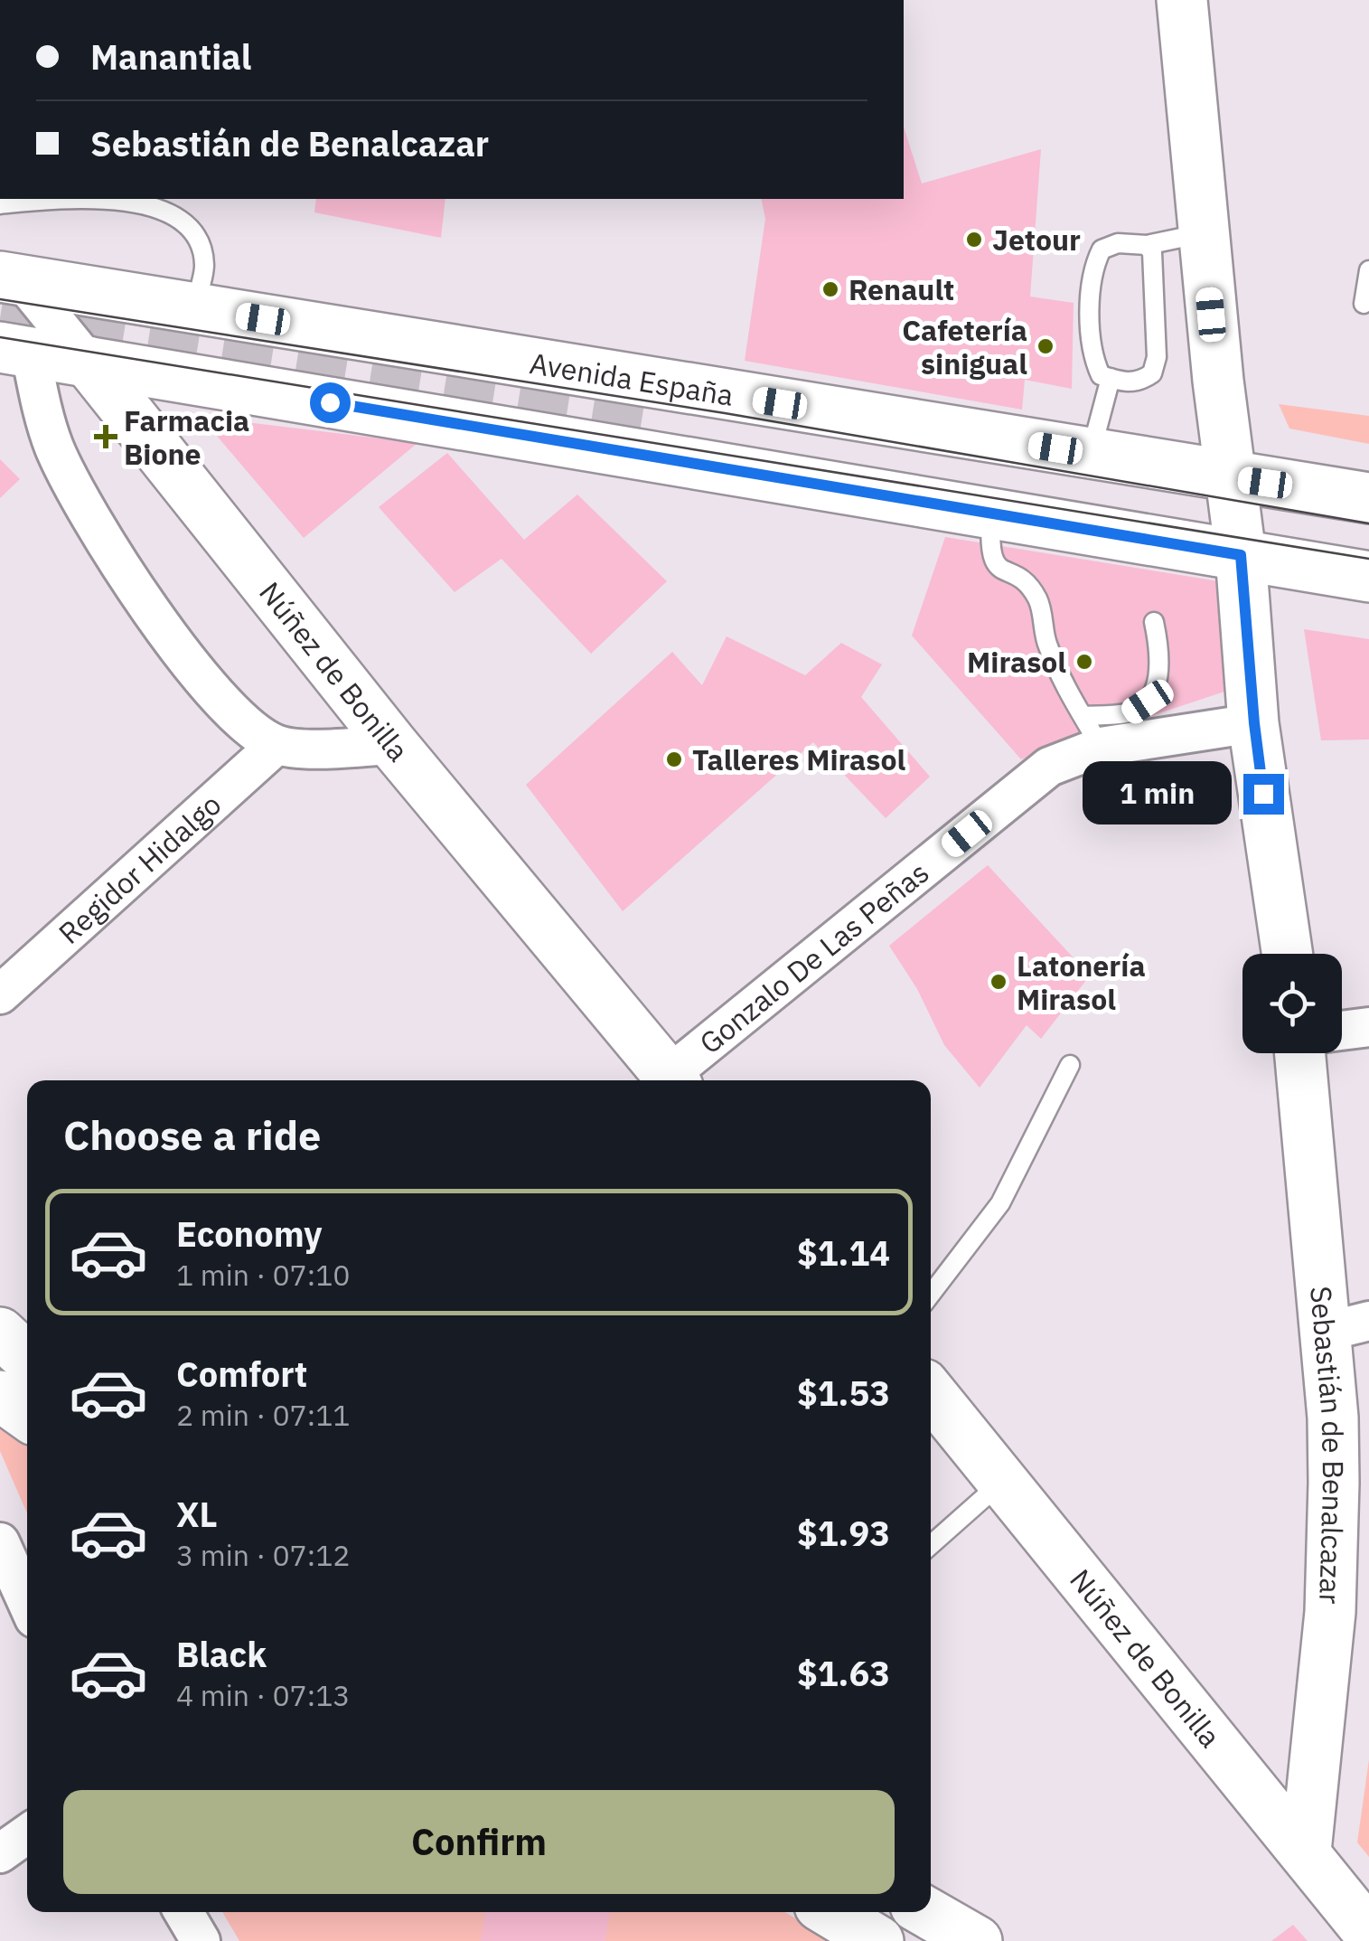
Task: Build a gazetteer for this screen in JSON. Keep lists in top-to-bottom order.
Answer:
{
  "streets": {
    "street": [
      "Avenida España",
      "Núñez de Bonilla",
      "Regidor Hidalgo",
      "Gonzalo De Las Peñas",
      "Sebastián de Benalcazar"
    ]
  },
  "crossings": [
    ["Avenida España", "Núñez de Bonilla"],
    ["Núñez de Bonilla", "Sebastián de Benalcazar"]
  ],
  "places": {
    "other": [
      "Jetour",
      "Renault",
      "Cafetería sinigual",
      "Mirasol",
      "Talleres Mirasol",
      "Latonería Mirasol"
    ],
    "health": ["Farmacia Bione"]
  },
  "page": {
    "banner": ["Manantial", "Sebastián de Benalcazar"],
    "bubble": "1 min",
    "heading": "Choose a ride",
    "list": [
      {
        "name": "Economy",
        "note": "1 min · 07:10",
        "value": "$1.14"
      },
      {
        "name": "Comfort",
        "note": "2 min · 07:11",
        "value": "$1.53"
      },
      {
        "name": "XL",
        "note": "3 min · 07:12",
        "value": "$1.93"
      },
      {
        "name": "Black",
        "note": "4 min · 07:13",
        "value": "$1.63"
      }
    ],
    "buttons": "Confirm"
  }
}
